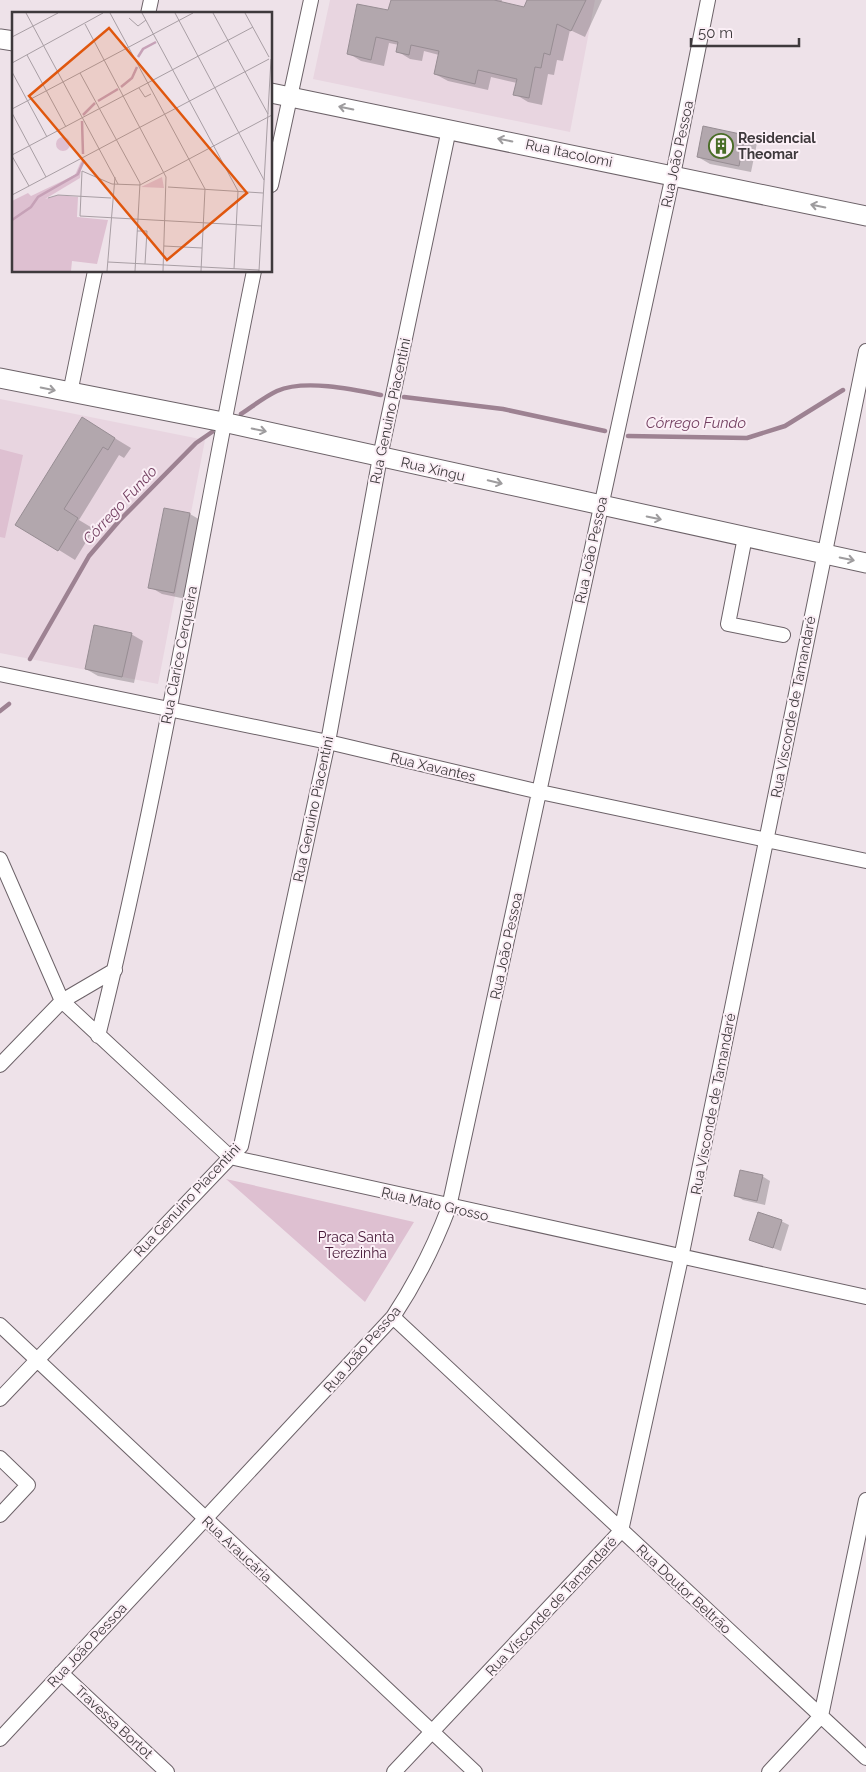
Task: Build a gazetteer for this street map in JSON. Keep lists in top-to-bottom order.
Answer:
{
  "streets": {
    "street": [
      "Rua Itacolomi",
      "Rua João Pessoa",
      "Rua Genuino Piacentini",
      "Rua Xingu",
      "Rua Clarice Cerqueira",
      "Rua Visconde de Tamandaré",
      "Rua Xavantes",
      "Rua Mato Grosso",
      "Rua Araucária",
      "Rua Doutor Beltrão",
      "Travessa Bortot"
    ]
  },
  "crossings": [
    ["Rua Itacolomi", "Rua João Pessoa"],
    ["Rua Itacolomi", "Rua Genuino Piacentini"],
    ["Rua João Pessoa", "Rua Xingu"],
    ["Rua João Pessoa", "Rua Xavantes"],
    ["Rua João Pessoa", "Rua Mato Grosso"],
    ["Rua João Pessoa", "Rua Araucária"],
    ["Rua João Pessoa", "Rua Doutor Beltrão"],
    ["Rua João Pessoa", "Travessa Bortot"],
    ["Rua Genuino Piacentini", "Rua Xingu"],
    ["Rua Genuino Piacentini", "Rua Xavantes"],
    ["Rua Genuino Piacentini", "Rua Mato Grosso"],
    ["Rua Genuino Piacentini", "Rua Araucária"],
    ["Rua Xingu", "Rua Clarice Cerqueira"],
    ["Rua Xingu", "Rua Visconde de Tamandaré"],
    ["Rua Clarice Cerqueira", "Rua Xavantes"],
    ["Rua Clarice Cerqueira", "Rua Mato Grosso"],
    ["Rua Visconde de Tamandaré", "Rua Xavantes"],
    ["Rua Visconde de Tamandaré", "Rua Mato Grosso"],
    ["Rua Visconde de Tamandaré", "Rua Araucária"],
    ["Rua Visconde de Tamandaré", "Rua Doutor Beltrão"]
  ],
  "one_way": ["Rua Itacolomi", "Rua Xingu"],
  "water": ["Córrego Fundo"],
  "parks": ["Praça Santa Terezinha"],
  "places": {
    "building": ["Residencial Theomar"]
  },
  "scale_bar": "50 m"
}
